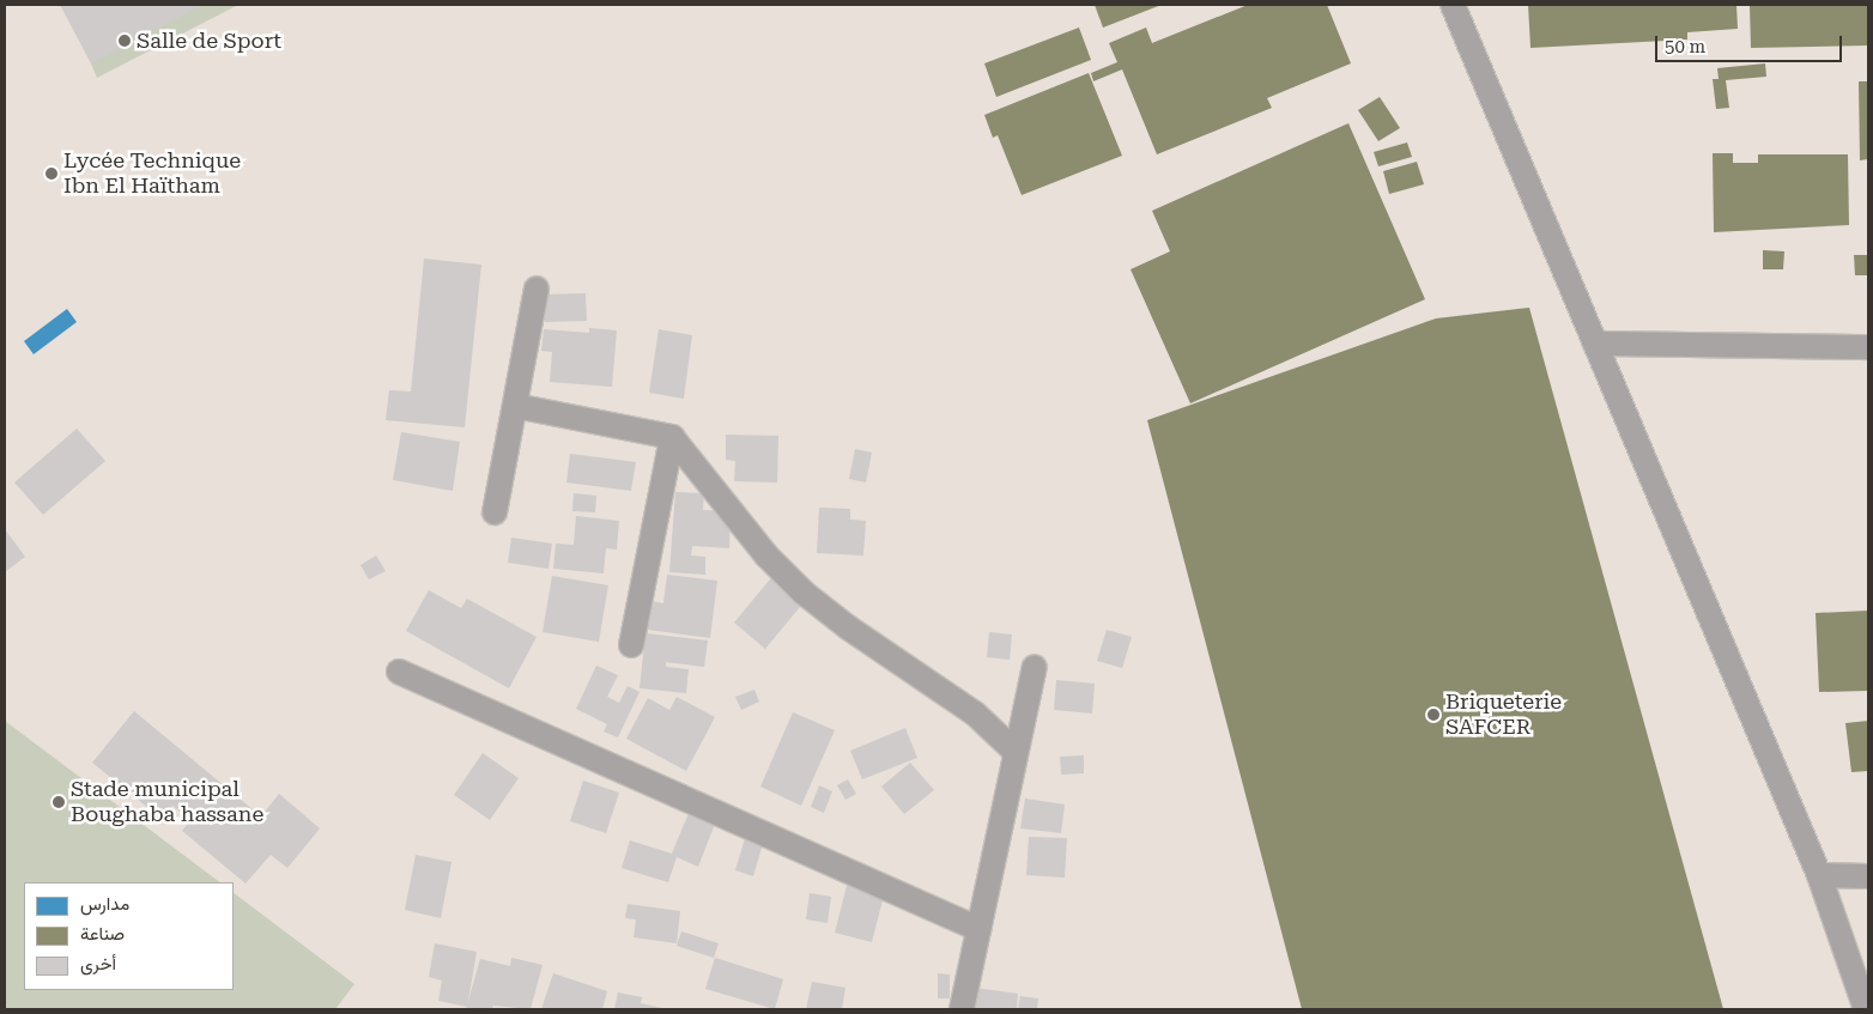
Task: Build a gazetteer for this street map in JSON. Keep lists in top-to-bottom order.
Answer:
{
  "places": [
    "Salle de Sport",
    "Lycée Technique Ibn El Haïtham",
    "Briqueterie SAFCER",
    "Stade municipal Boughaba hassane"
  ],
  "legend": ["مدارس", "صناعة", "أخرى"],
  "scale_bar": "50 m"
}
